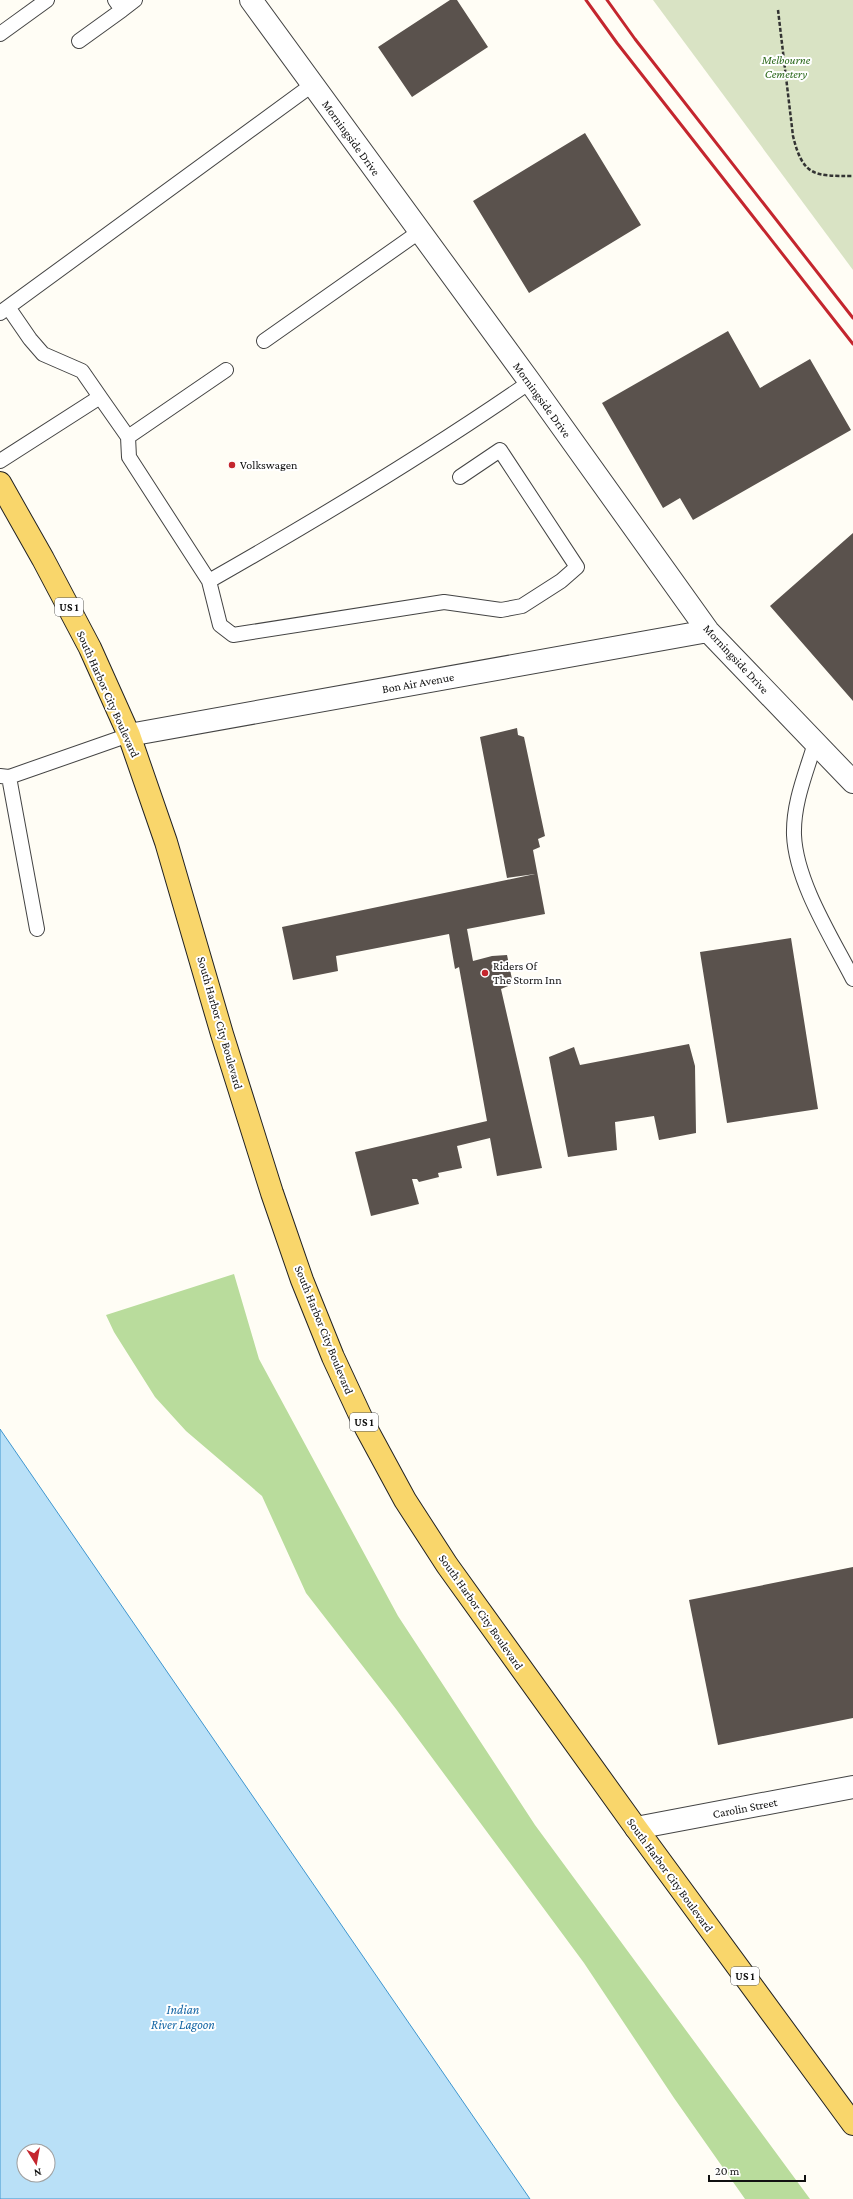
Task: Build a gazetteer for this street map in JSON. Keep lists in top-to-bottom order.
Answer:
{
  "streets": {
    "main road": ["US 1", "South Harbor City Boulevard"],
    "street": ["Morningside Drive", "Bon Air Avenue", "Carolin Street"]
  },
  "crossings": [
    ["Morningside Drive", "Bon Air Avenue"],
    ["Bon Air Avenue", "South Harbor City Boulevard"],
    ["South Harbor City Boulevard", "Carolin Street"]
  ],
  "water": ["Indian River Lagoon"],
  "parks": ["Melbourne Cemetery"],
  "places": ["Volkswagen", "Riders Of The Storm Inn"],
  "scale_bar": "20 m",
  "north": "bottom"
}
